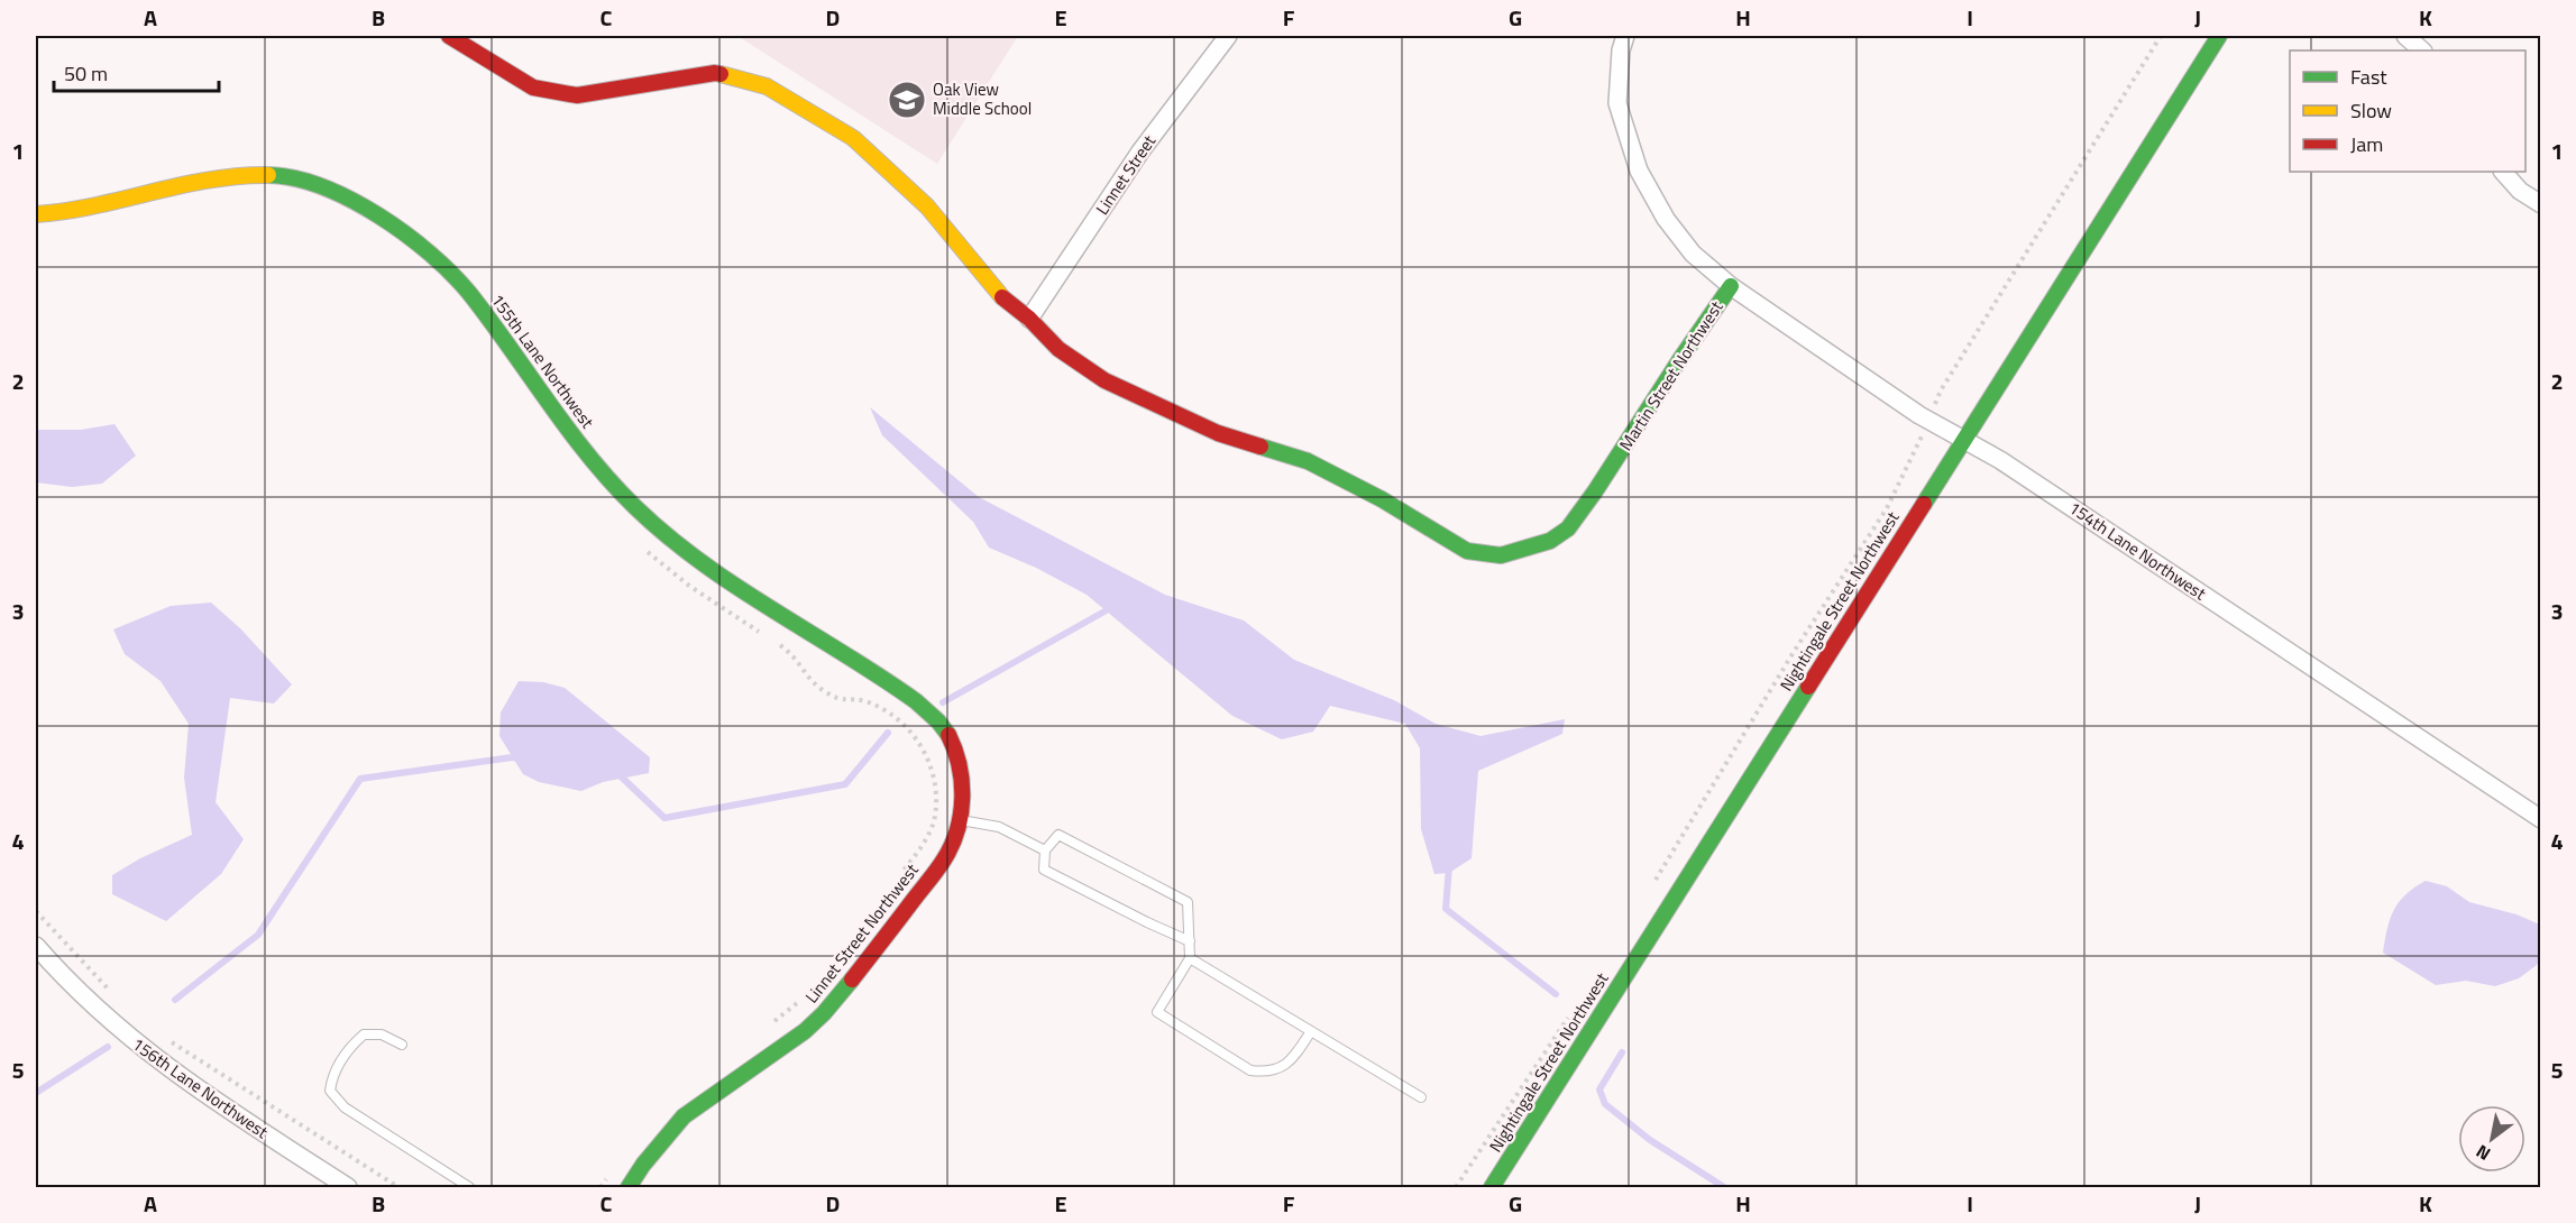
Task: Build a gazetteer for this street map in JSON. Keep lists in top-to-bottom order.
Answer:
{
  "streets": {
    "street": [
      "Linnet Street",
      "155th Lane Northwest",
      "Martin Street Northwest",
      "154th Lane Northwest",
      "Nightingale Street Northwest",
      "Linnet Street Northwest",
      "156th Lane Northwest"
    ]
  },
  "crossings": [
    ["Linnet Street", "Martin Street Northwest"],
    ["155th Lane Northwest", "Linnet Street Northwest"],
    ["Martin Street Northwest", "154th Lane Northwest"],
    ["154th Lane Northwest", "Nightingale Street Northwest"]
  ],
  "places": {
    "school or university": ["Oak View Middle School"]
  },
  "legend": ["Fast", "Slow", "Jam"],
  "scale_bar": "50 m",
  "north": "bottom left",
  "grid": {
    "columns": [
      "A",
      "B",
      "C",
      "D",
      "E",
      "F",
      "G",
      "H",
      "I",
      "J",
      "K"
    ],
    "rows": [
      "1",
      "2",
      "3",
      "4",
      "5"
    ]
  }
}
